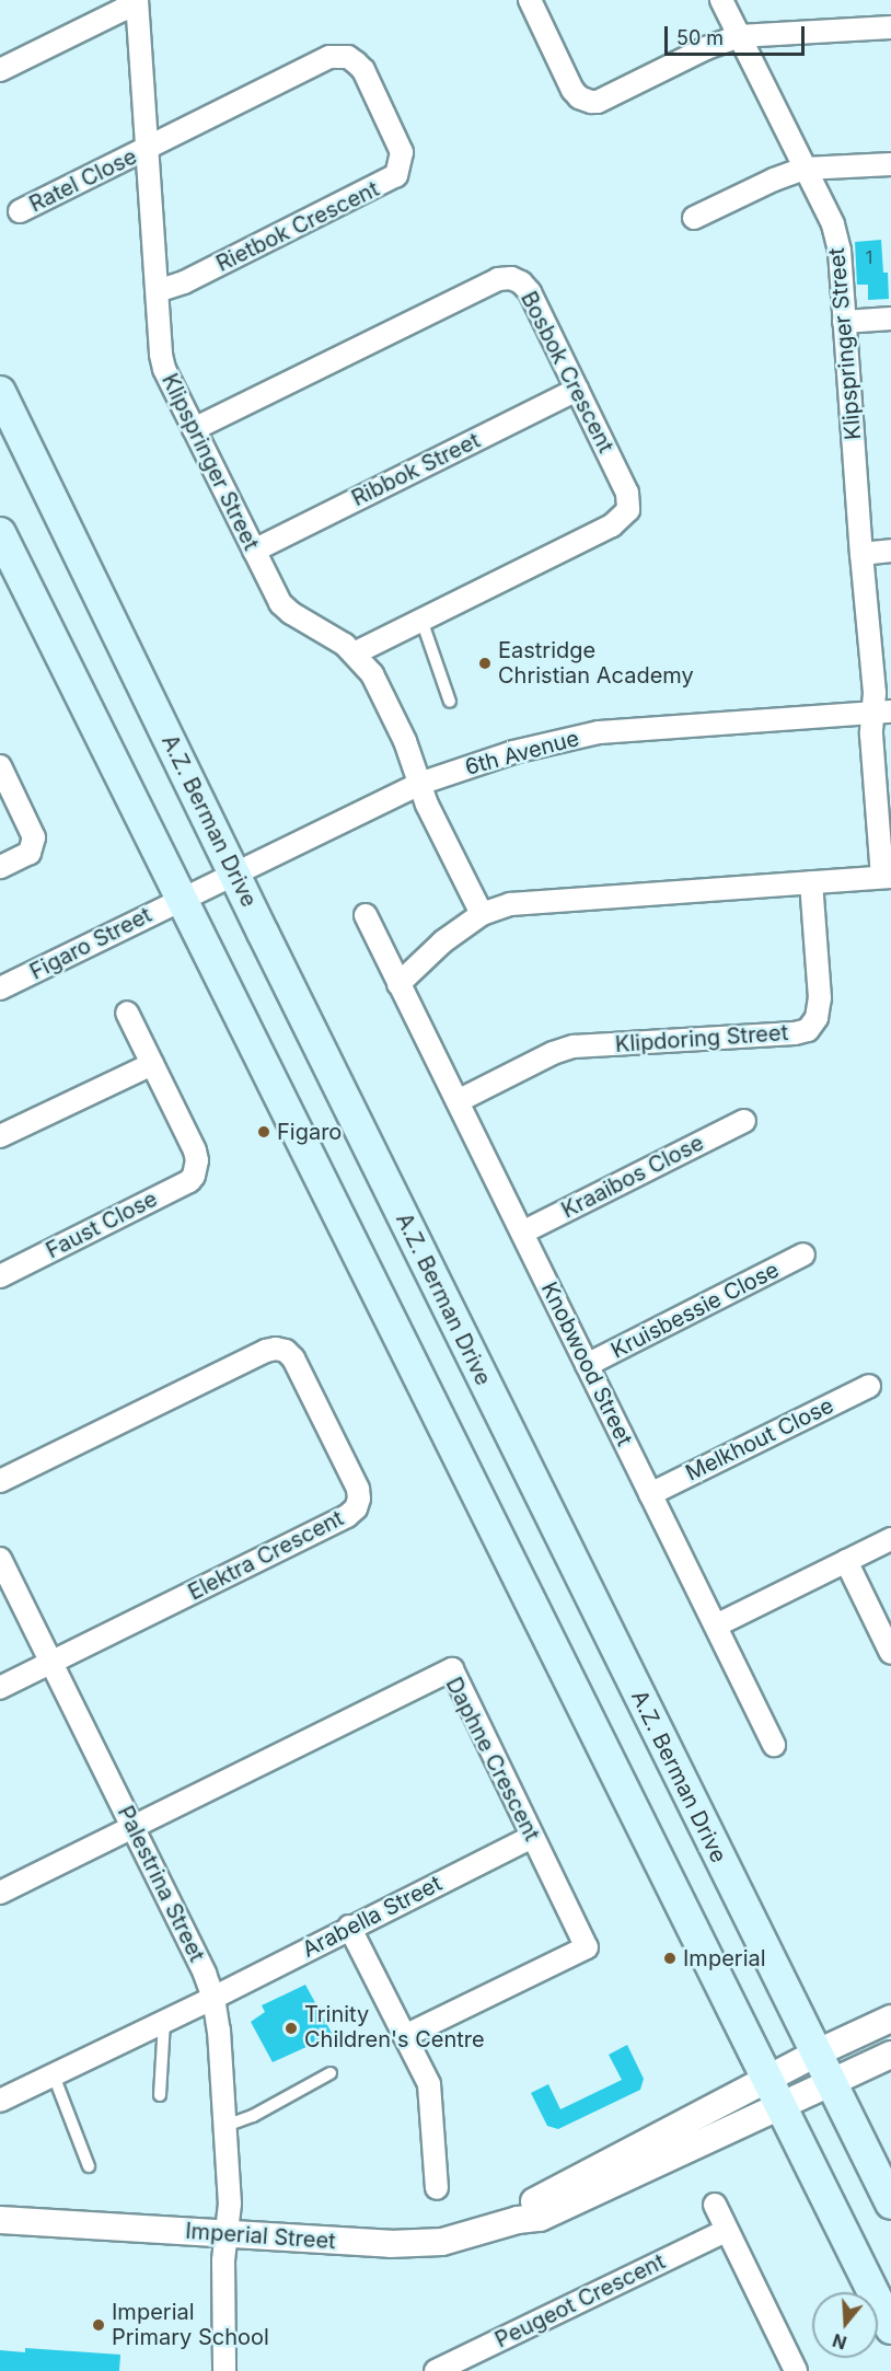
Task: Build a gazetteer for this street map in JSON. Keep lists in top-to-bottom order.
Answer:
{
  "streets": {
    "main road": ["A.Z. Berman Drive"],
    "street": [
      "Ratel Close",
      "Rietbok Crescent",
      "Klipspringer Street",
      "Bosbok Crescent",
      "Ribbok Street",
      "6th Avenue",
      "Figaro Street",
      "Klipdoring Street",
      "Kraaibos Close",
      "Faust Close",
      "Kruisbessie Close",
      "Knobwood Street",
      "Melkhout Close",
      "Elektra Crescent",
      "Daphne Crescent",
      "Palestrina Street",
      "Arabella Street",
      "Imperial Street",
      "Peugeot Crescent"
    ]
  },
  "crossings": [
    ["Ratel Close", "Rietbok Crescent"],
    ["Ratel Close", "Klipspringer Street"],
    ["Rietbok Crescent", "Klipspringer Street"],
    ["Klipspringer Street", "Bosbok Crescent"],
    ["Klipspringer Street", "Ribbok Street"],
    ["Klipspringer Street", "6th Avenue"],
    ["Bosbok Crescent", "Ribbok Street"],
    ["6th Avenue", "A.Z. Berman Drive"],
    ["6th Avenue", "Figaro Street"],
    ["Klipdoring Street", "Knobwood Street"],
    ["Kraaibos Close", "Knobwood Street"],
    ["Kruisbessie Close", "Knobwood Street"],
    ["Knobwood Street", "Melkhout Close"],
    ["Elektra Crescent", "Palestrina Street"],
    ["Daphne Crescent", "Palestrina Street"],
    ["Daphne Crescent", "Arabella Street"],
    ["Palestrina Street", "Arabella Street"],
    ["Palestrina Street", "Imperial Street"]
  ],
  "places": [
    "Eastridge Christian Academy",
    "Figaro",
    "Imperial",
    "Trinity Children's Centre",
    "Imperial Primary School"
  ],
  "house_numbers": ["1"],
  "scale_bar": "50 m",
  "north": "bottom"
}
